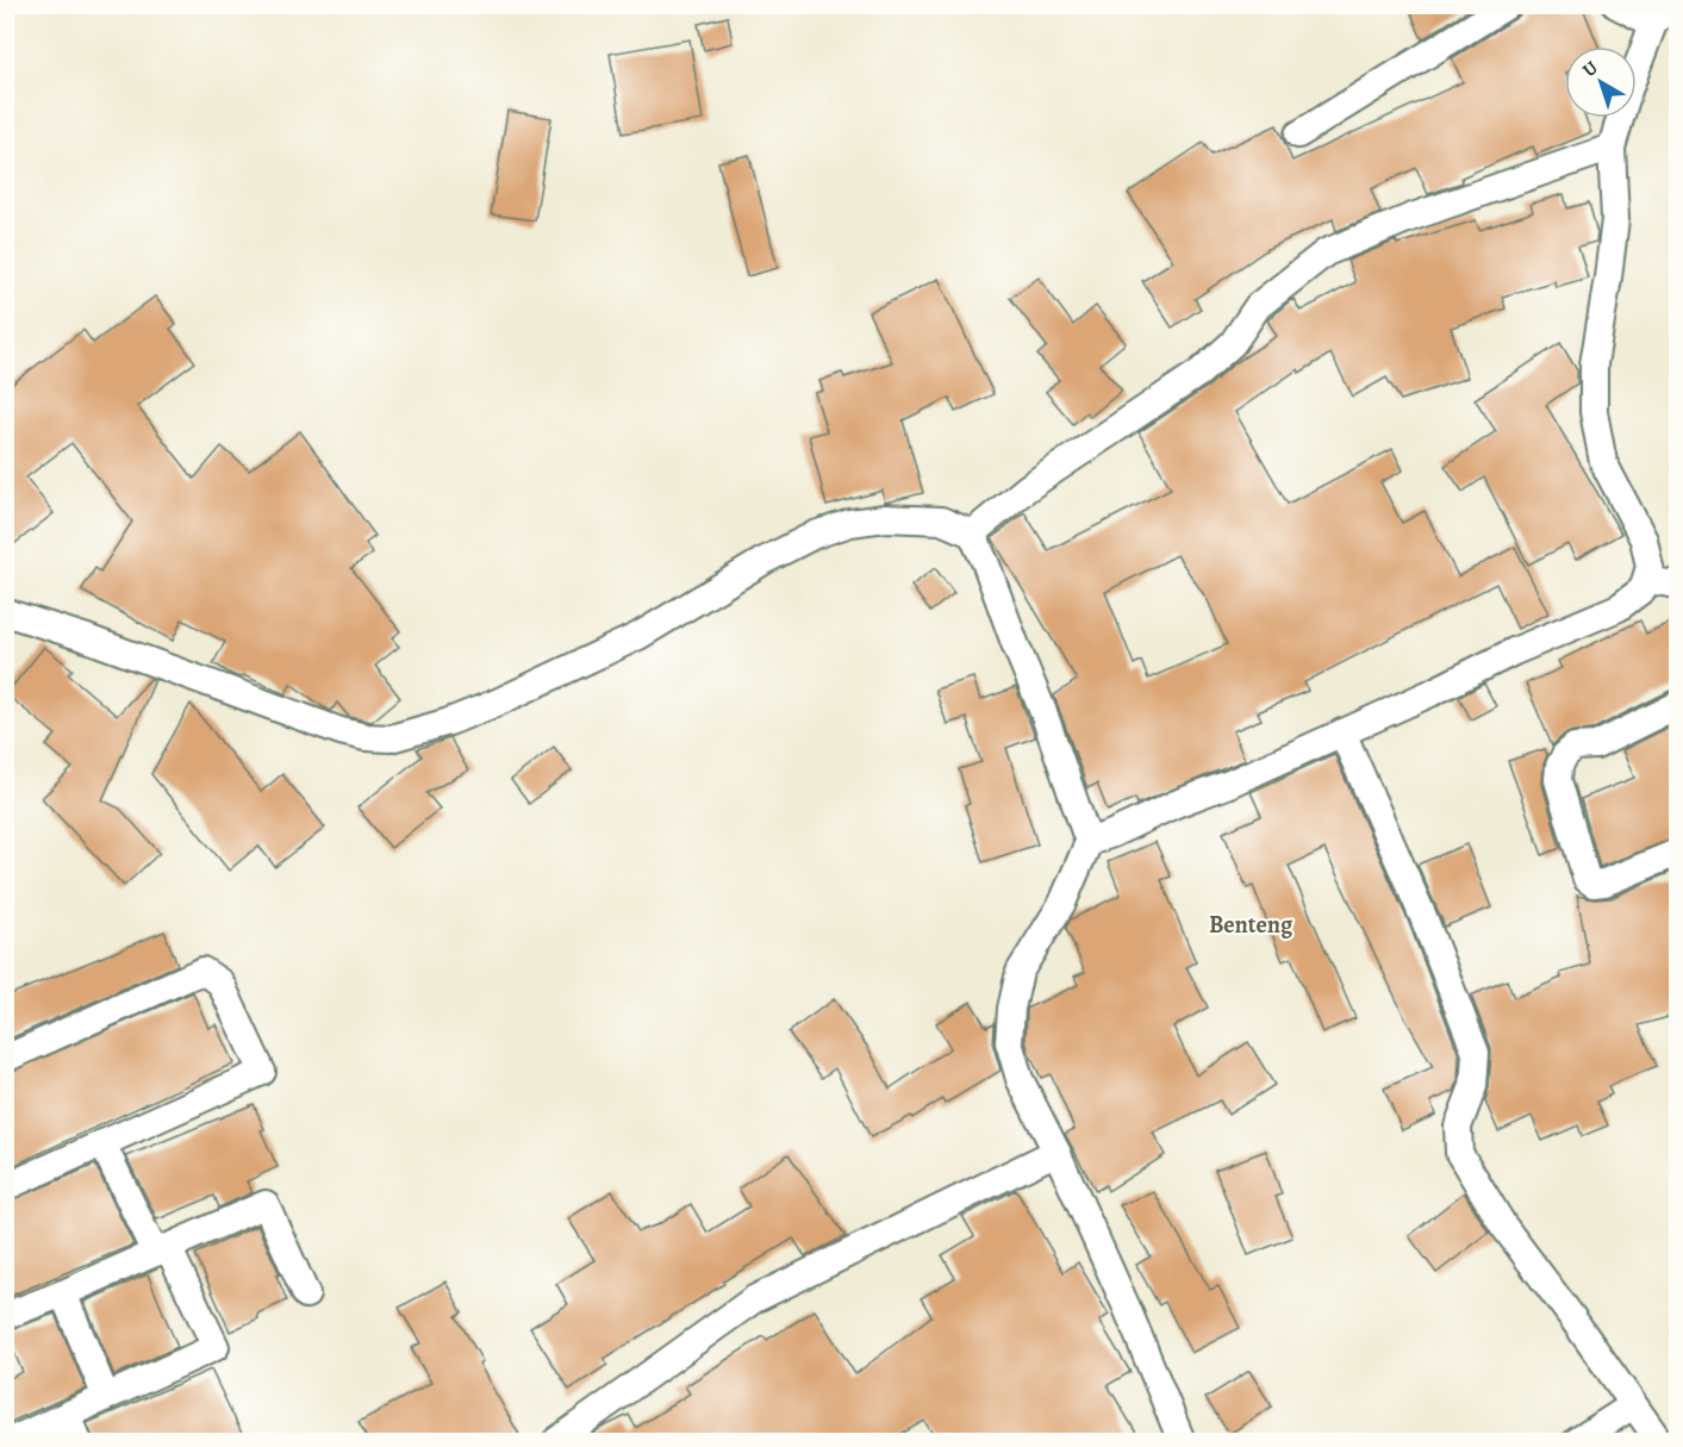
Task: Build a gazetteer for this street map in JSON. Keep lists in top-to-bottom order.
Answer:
{
  "districts": ["Benteng"],
  "north": "top left"
}
